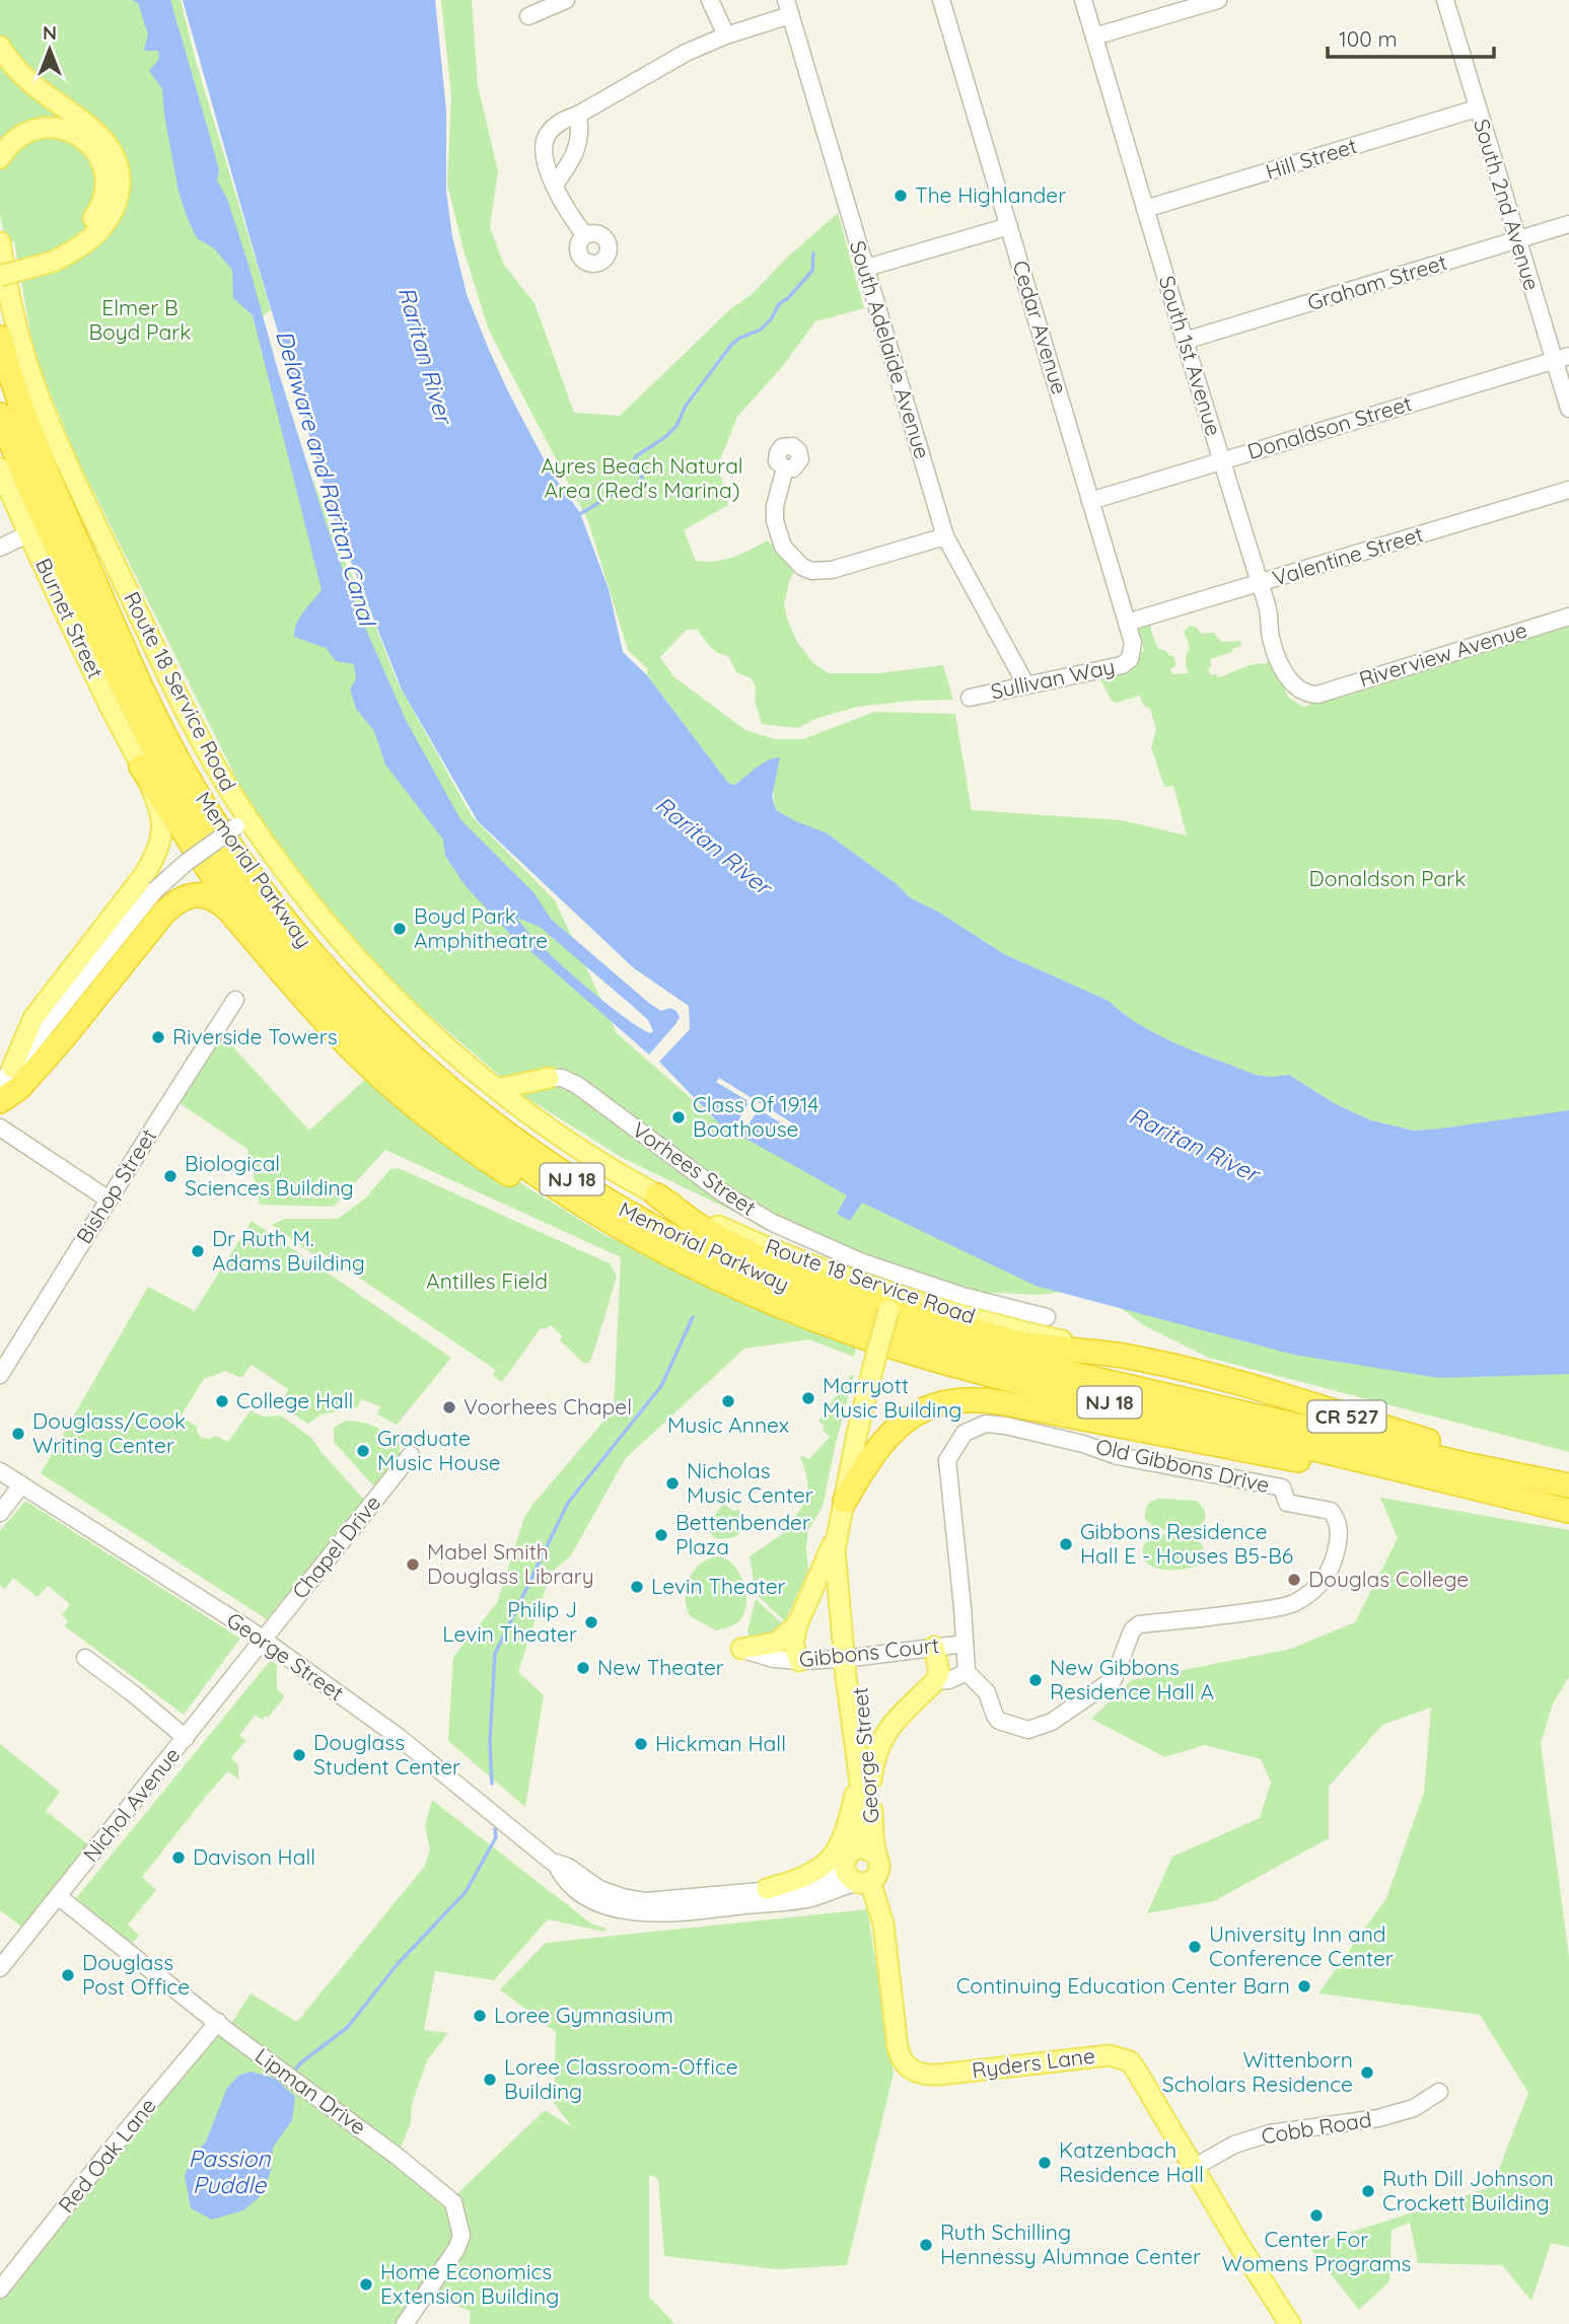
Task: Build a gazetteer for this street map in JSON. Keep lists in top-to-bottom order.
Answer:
{
  "streets": {
    "highway": ["Memorial Parkway", "NJ 18", "CR 527"],
    "main road": [
      "Burnet Street",
      "Route 18 Service Road",
      "George Street",
      "Ryders Lane"
    ],
    "street": [
      "Hill Street",
      "South 2nd Avenue",
      "Graham Street",
      "Cedar Avenue",
      "South Adelaide Avenue",
      "South 1st Avenue",
      "Donaldson Street",
      "Valentine Street",
      "Riverview Avenue",
      "Sullivan Way",
      "Vorhees Street",
      "Bishop Street",
      "Old Gibbons Drive",
      "Chapel Drive",
      "Gibbons Court",
      "Nichol Avenue",
      "Lipman Drive",
      "Cobb Road",
      "Red Oak Lane"
    ]
  },
  "crossings": [
    ["Hill Street", "South 2nd Avenue"],
    ["Hill Street", "South 1st Avenue"],
    ["South 2nd Avenue", "Graham Street"],
    ["South 2nd Avenue", "Donaldson Street"],
    ["Graham Street", "South 1st Avenue"],
    ["Cedar Avenue", "Donaldson Street"],
    ["Cedar Avenue", "Valentine Street"],
    ["Cedar Avenue", "Sullivan Way"],
    ["South Adelaide Avenue", "Sullivan Way"],
    ["South 1st Avenue", "Donaldson Street"],
    ["South 1st Avenue", "Valentine Street"],
    ["South 1st Avenue", "Riverview Avenue"],
    ["Route 18 Service Road", "CR 527"],
    ["Memorial Parkway", "NJ 18"],
    ["Memorial Parkway", "CR 527"],
    ["NJ 18", "CR 527"],
    ["Old Gibbons Drive", "Gibbons Court"],
    ["Chapel Drive", "George Street"],
    ["Chapel Drive", "Nichol Avenue"],
    ["Gibbons Court", "George Street"],
    ["George Street", "Nichol Avenue"],
    ["George Street", "Ryders Lane"],
    ["Nichol Avenue", "Lipman Drive"],
    ["Ryders Lane", "Cobb Road"],
    ["Lipman Drive", "Red Oak Lane"]
  ],
  "water": ["Raritan River", "Delaware and Raritan Canal", "Passion Puddle"],
  "parks": [
    "Elmer B Boyd Park",
    "Ayres Beach Natural Area (Red's Marina)",
    "Donaldson Park",
    "Antilles Field"
  ],
  "places": [
    "The Highlander",
    "Boyd Park Amphitheatre",
    "Riverside Towers",
    "Class Of 1914 Boathouse",
    "Biological Sciences Building",
    "Dr Ruth M. Adams Building",
    "Marryott Music Building",
    "College Hall",
    "Music Annex",
    "Voorhees Chapel",
    "Douglass/Cook Writing Center",
    "Graduate Music House",
    "Nicholas Music Center",
    "Bettenbender Plaza",
    "Gibbons Residence Hall E - Houses B5-B6",
    "Mabel Smith Douglass Library",
    "Douglas College",
    "Levin Theater",
    "Philip J Levin Theater",
    "New Theater",
    "New Gibbons Residence Hall A",
    "Hickman Hall",
    "Douglass Student Center",
    "Davison Hall",
    "University Inn and Conference Center",
    "Douglass Post Office",
    "Continuing Education Center Barn",
    "Loree Gymnasium",
    "Wittenborn Scholars Residence",
    "Loree Classroom-Office Building",
    "Katzenbach Residence Hall",
    "Ruth Dill Johnson Crockett Building",
    "Center For Womens Programs",
    "Ruth Schilling Hennessy Alumnae Center",
    "Home Economics Extension Building"
  ],
  "scale_bar": "100 m",
  "north": "top"
}
